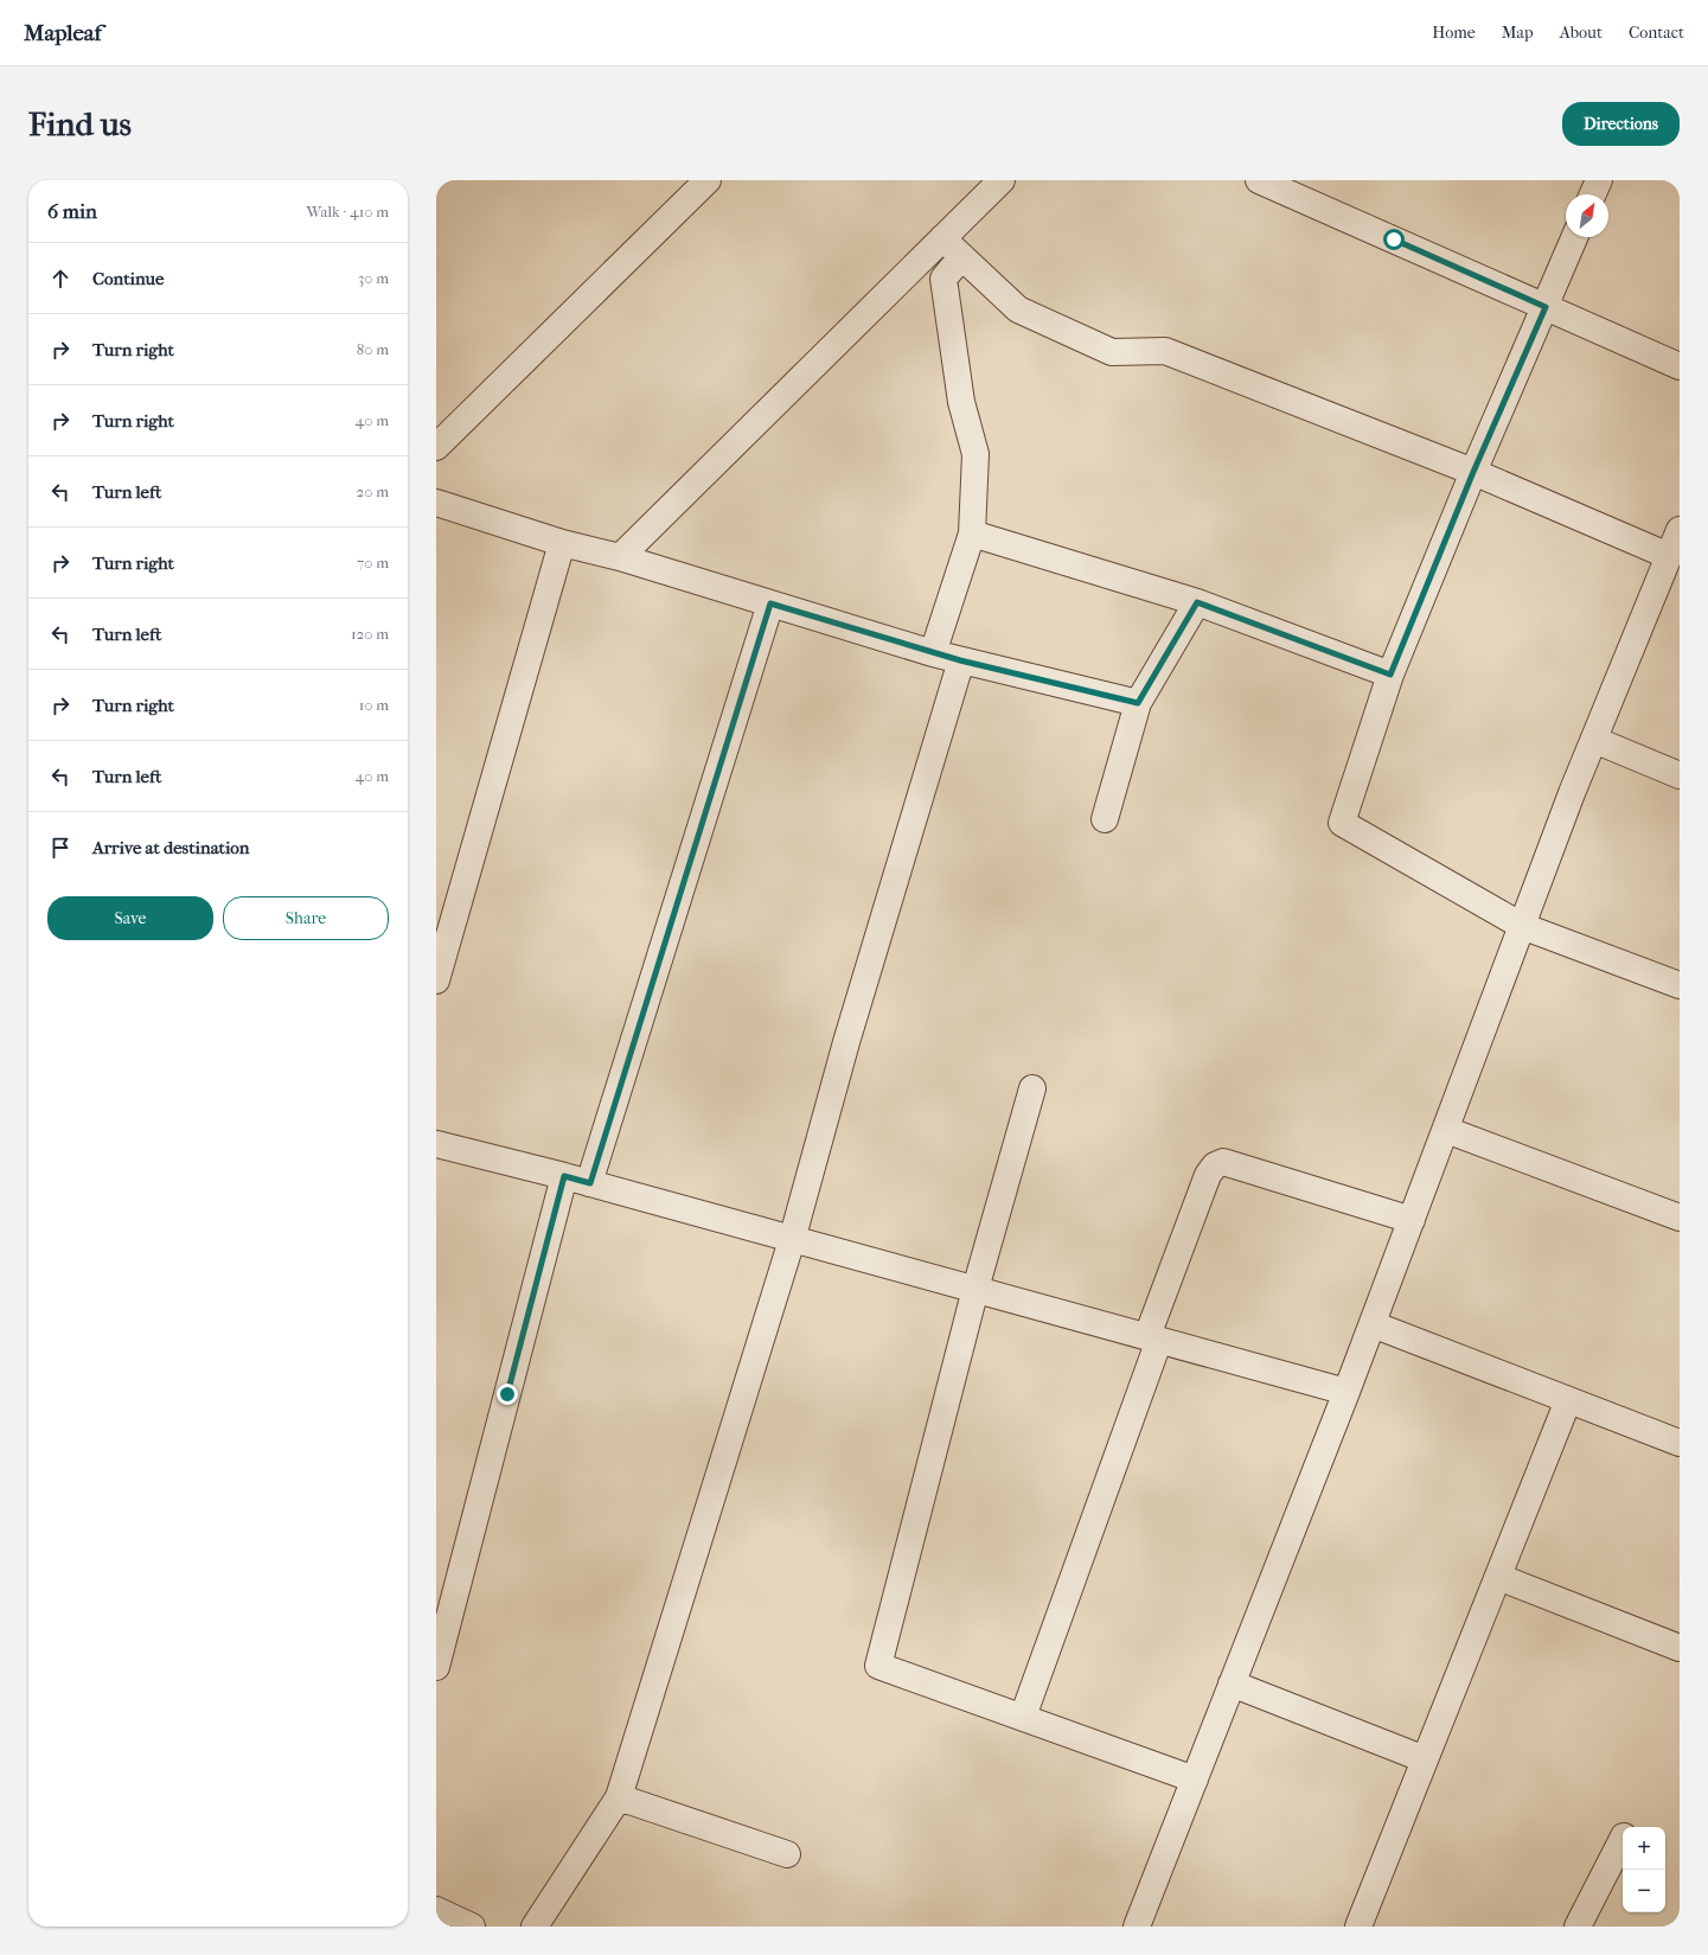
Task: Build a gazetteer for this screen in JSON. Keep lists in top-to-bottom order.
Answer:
{
  "north": "top right",
  "page": {
    "header": "Mapleaf",
    "nav": [
      "Home",
      "Map",
      "About",
      "Contact"
    ],
    "buttons": [
      "Directions",
      ["Save", "Share"]
    ],
    "title": "Find us",
    "heading": ["6 min", "Walk · 410 m"],
    "list": [
      ["Continue", "30 m"],
      ["Turn right", "80 m"],
      ["Turn right", "40 m"],
      ["Turn left", "20 m"],
      ["Turn right", "70 m"],
      ["Turn left", "120 m"],
      ["Turn right", "10 m"],
      ["Turn left", "40 m"],
      "Arrive at destination"
    ],
    "map_buttons": ["+", "−"]
  }
}
